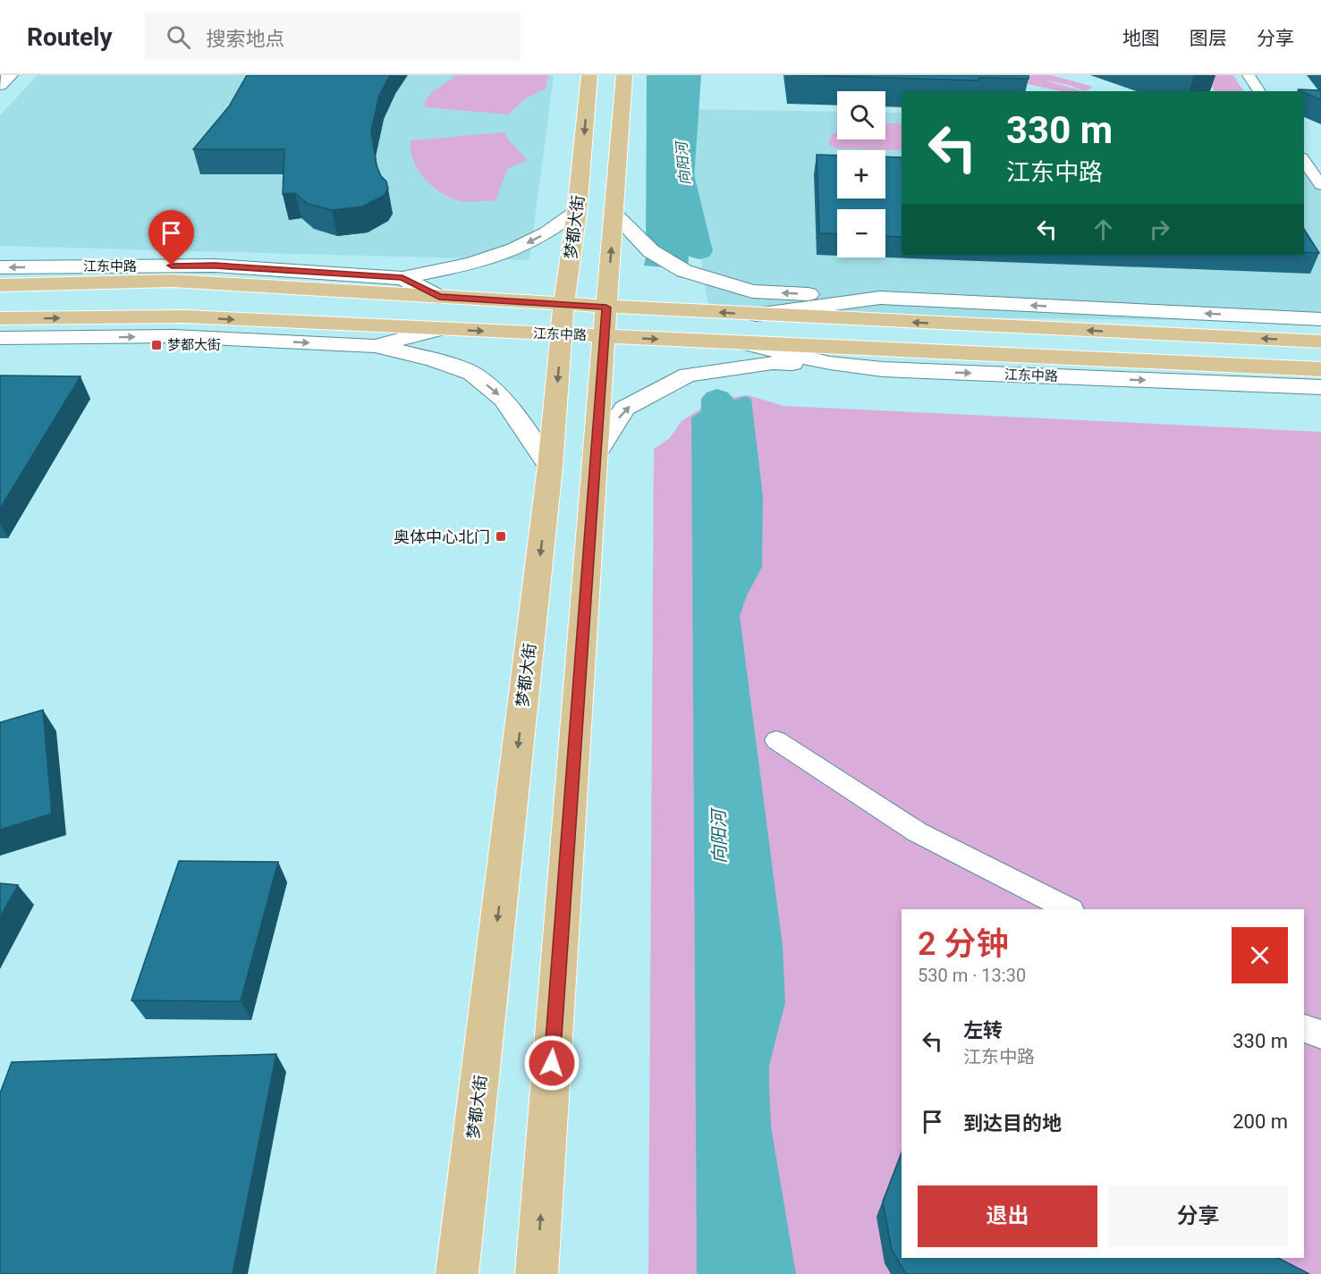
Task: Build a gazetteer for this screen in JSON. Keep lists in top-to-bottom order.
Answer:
{
  "streets": {
    "main road": ["梦都大街", "江东中路"]
  },
  "crossings": [
    ["梦都大街", "江东中路"]
  ],
  "water": ["向阳河"],
  "places": {
    "transit": ["梦都大街", "奥体中心北门"]
  },
  "page": {
    "header": "Routely",
    "search": "搜索地点",
    "nav": ["地图", "图层", "分享"],
    "map_buttons": ["+", "−"],
    "turn": ["330 m", "江东中路"],
    "heading": ["2 分钟", "530 m · 13:30"],
    "list": [
      {
        "name": "左转",
        "note": "江东中路",
        "value": "330 m"
      },
      {
        "name": "到达目的地",
        "value": "200 m"
      }
    ],
    "buttons": ["退出", "分享"]
  }
}
